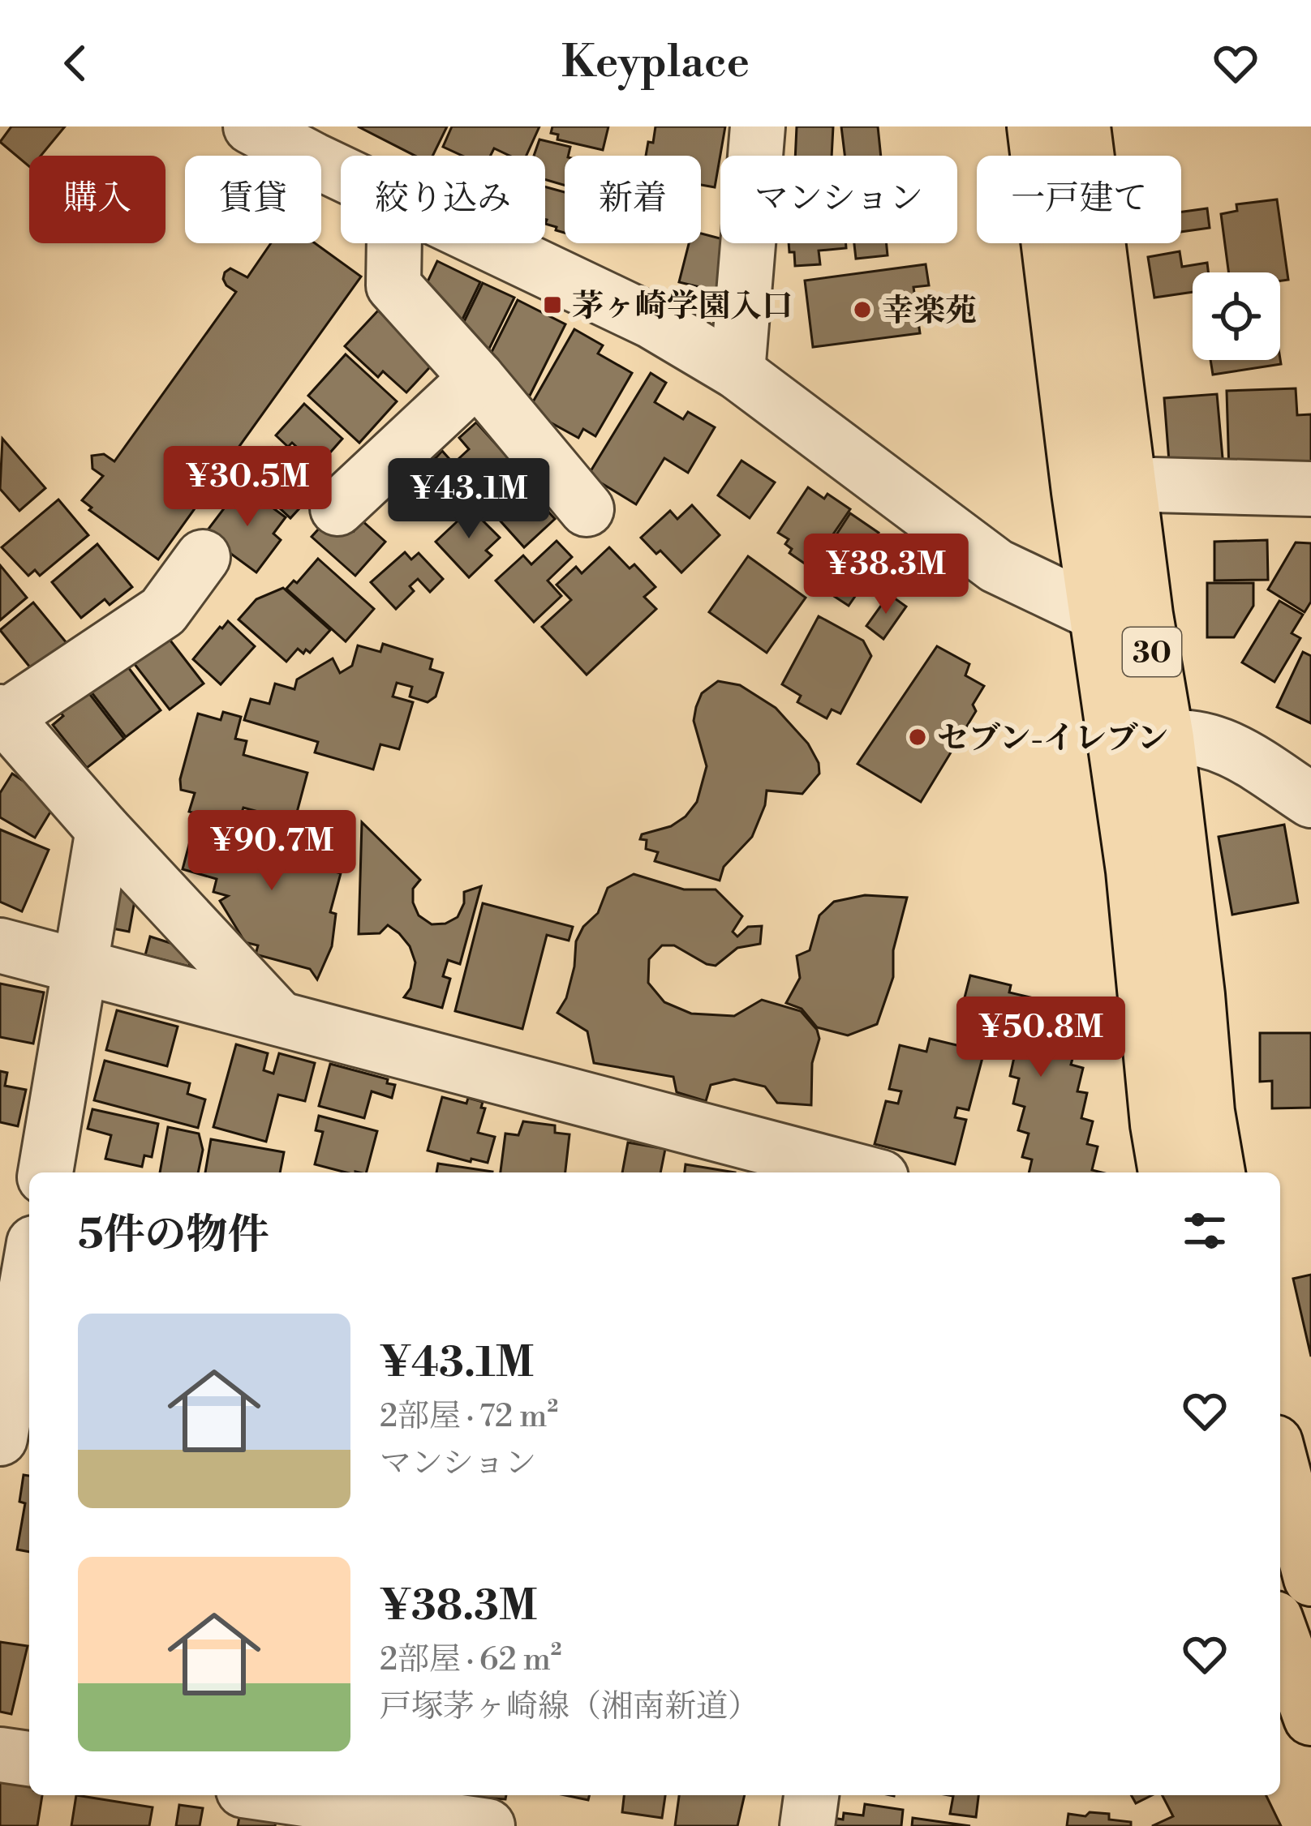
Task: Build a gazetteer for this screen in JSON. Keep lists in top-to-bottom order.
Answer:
{
  "streets": {
    "main road": ["30"]
  },
  "places": {
    "transit": ["茅ヶ崎学園入口"],
    "other": ["幸楽苑", "セブン-イレブン"]
  },
  "page": {
    "header": "Keyplace",
    "chip": [
      "購入",
      "賃貸",
      "絞り込み",
      "新着",
      "マンション",
      "一戸建て"
    ],
    "price": [
      "¥30.5M",
      "¥43.1M",
      "¥38.3M",
      "¥90.7M",
      "¥50.8M"
    ],
    "heading": "5件の物件",
    "list": [
      {
        "name": "¥43.1M",
        "note": "2部屋 · 72 m² · マンション"
      },
      {
        "name": "¥38.3M",
        "note": "2部屋 · 62 m² · 戸塚茅ヶ崎線（湘南新道）"
      }
    ]
  }
}
